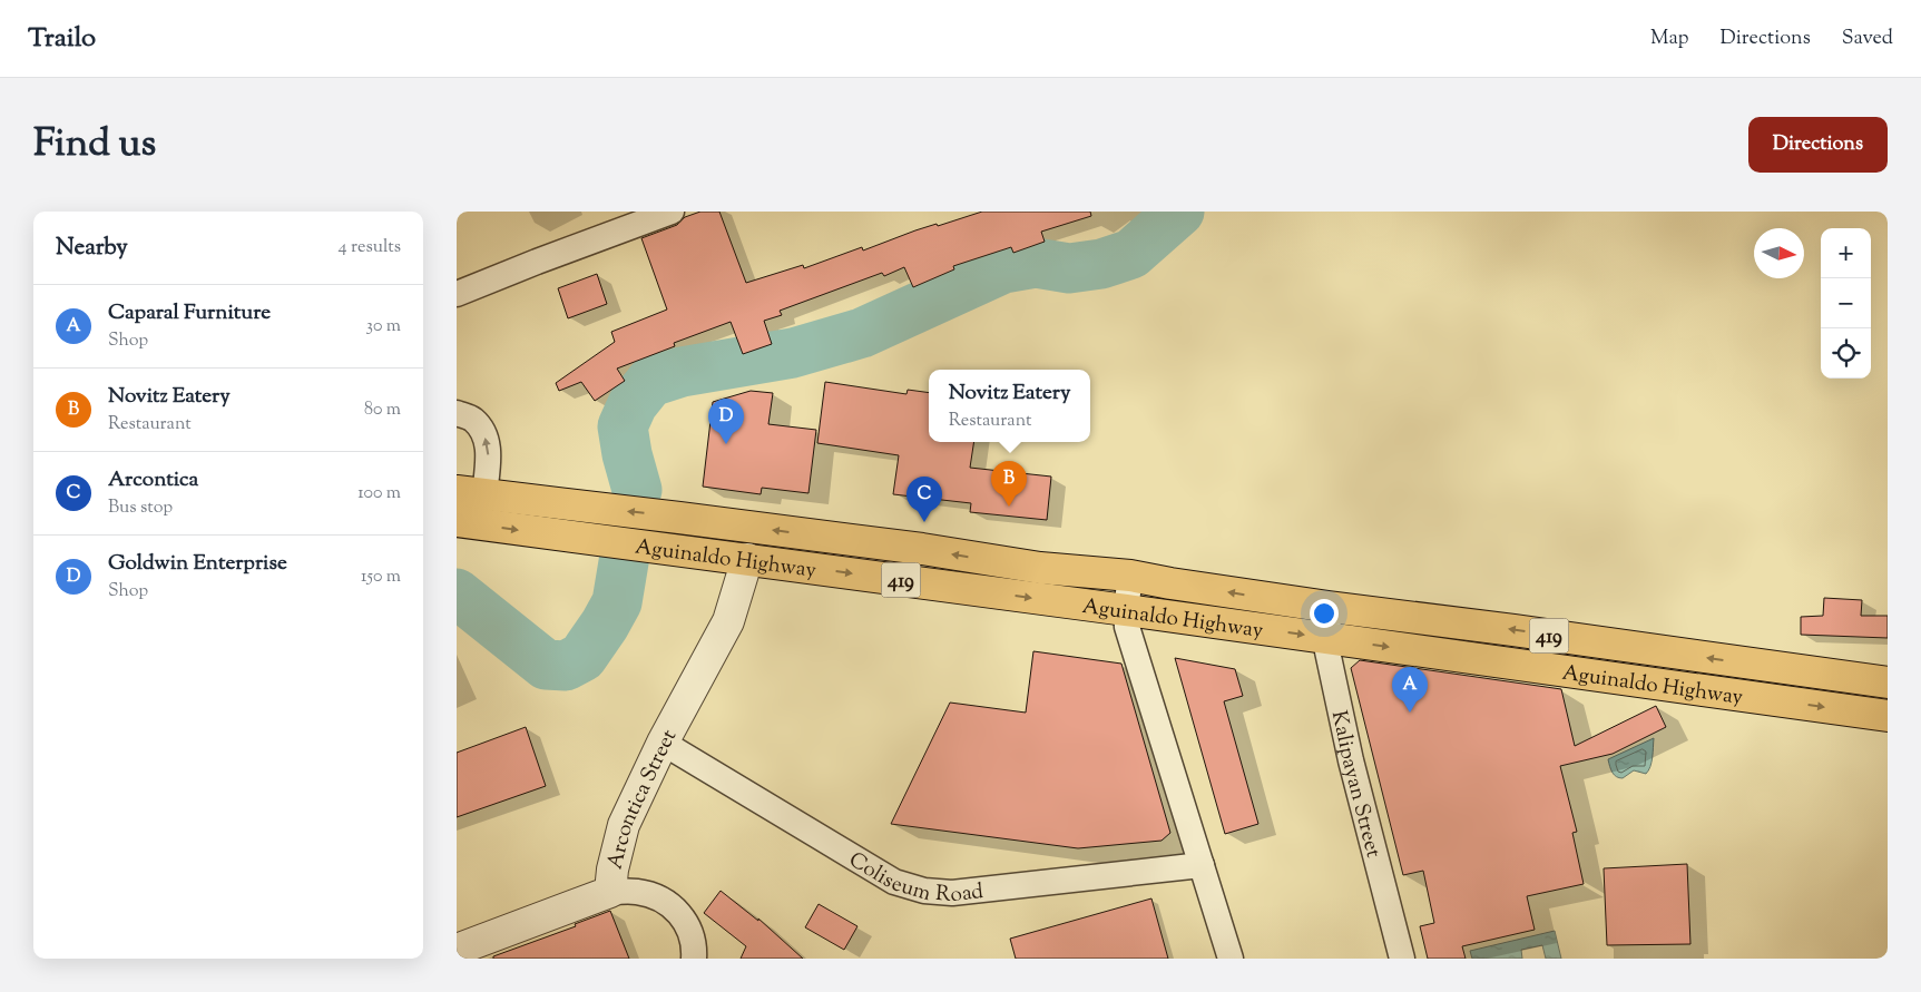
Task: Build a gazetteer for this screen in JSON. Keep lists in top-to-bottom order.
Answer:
{
  "streets": {
    "highway": ["Aguinaldo Highway", "419"],
    "street": ["Kalipayan Street", "Arcontica Street", "Coliseum Road"]
  },
  "crossings": [
    ["Aguinaldo Highway", "Kalipayan Street"],
    ["Aguinaldo Highway", "Arcontica Street"],
    ["Arcontica Street", "Coliseum Road"]
  ],
  "north": "right",
  "page": {
    "header": "Trailo",
    "nav": ["Map", "Directions", "Saved"],
    "title": "Find us",
    "buttons": "Directions",
    "heading": ["Nearby", "4 results"],
    "map_buttons": ["+", "−"],
    "list": [
      {
        "mark": "A",
        "name": "Caparal Furniture",
        "note": "Shop",
        "value": "30 m"
      },
      {
        "mark": "B",
        "name": "Novitz Eatery",
        "note": "Restaurant",
        "value": "80 m"
      },
      {
        "mark": "C",
        "name": "Arcontica",
        "note": "Bus stop",
        "value": "100 m"
      },
      {
        "mark": "D",
        "name": "Goldwin Enterprise",
        "note": "Shop",
        "value": "150 m"
      }
    ],
    "popup": ["Novitz Eatery", "Restaurant"],
    "pins": [
      "D",
      "B",
      "C",
      "A"
    ]
  }
}
